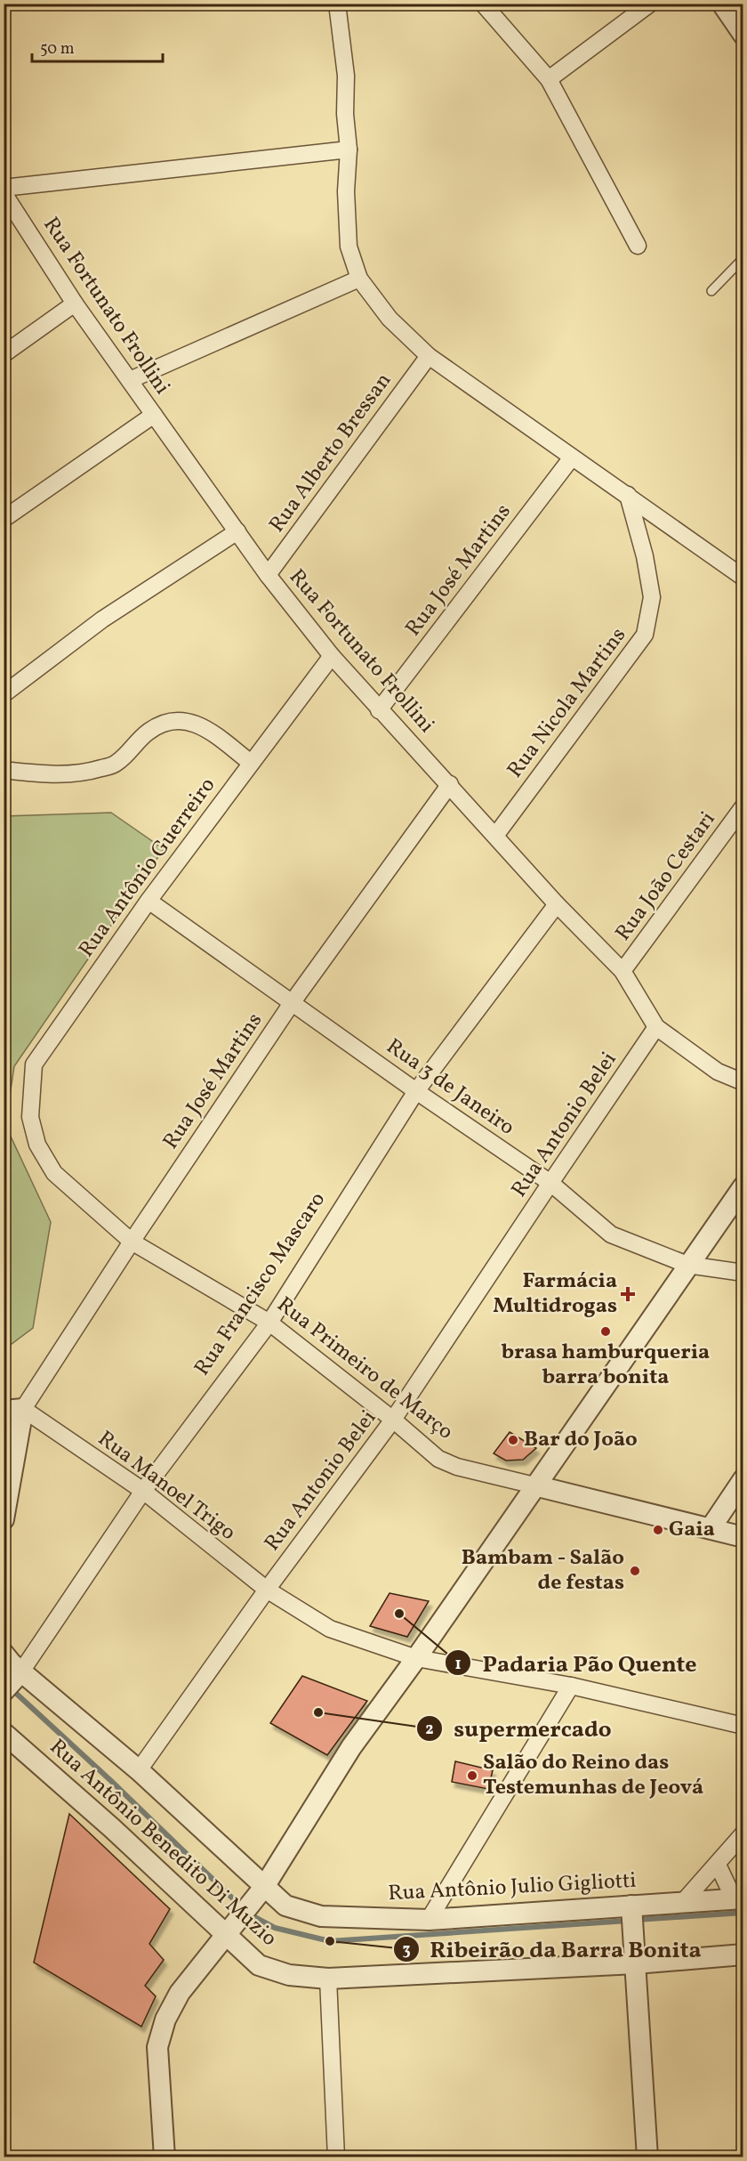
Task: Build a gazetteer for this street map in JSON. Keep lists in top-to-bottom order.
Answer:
{
  "streets": {
    "street": [
      "Rua Fortunato Frollini",
      "Rua Alberto Bressan",
      "Rua José Martins",
      "Rua Nicola Martins",
      "Rua Antônio Guerreiro",
      "Rua João Cestari",
      "Rua 3 de Janeiro",
      "Rua Antonio Belei",
      "Rua Francisco Mascaro",
      "Rua Primeiro de Março",
      "Rua Manoel Trigo",
      "Rua Antônio Benedito Di Muzio",
      "Rua Antônio Julio Gigliotti"
    ]
  },
  "crossings": [
    ["Rua Fortunato Frollini", "Rua Alberto Bressan"],
    ["Rua Fortunato Frollini", "Rua José Martins"],
    ["Rua Fortunato Frollini", "Rua Nicola Martins"],
    ["Rua Fortunato Frollini", "Rua Antônio Guerreiro"],
    ["Rua Fortunato Frollini", "Rua João Cestari"],
    ["Rua Fortunato Frollini", "Rua Antonio Belei"],
    ["Rua Fortunato Frollini", "Rua Francisco Mascaro"],
    ["Rua José Martins", "Rua 3 de Janeiro"],
    ["Rua José Martins", "Rua Primeiro de Março"],
    ["Rua José Martins", "Rua Manoel Trigo"],
    ["Rua Antônio Guerreiro", "Rua 3 de Janeiro"],
    ["Rua Antônio Guerreiro", "Rua Primeiro de Março"],
    ["Rua 3 de Janeiro", "Rua Antonio Belei"],
    ["Rua 3 de Janeiro", "Rua Francisco Mascaro"],
    ["Rua Antonio Belei", "Rua Primeiro de Março"],
    ["Rua Antonio Belei", "Rua Manoel Trigo"],
    ["Rua Antonio Belei", "Rua Antônio Julio Gigliotti"],
    ["Rua Francisco Mascaro", "Rua Primeiro de Março"],
    ["Rua Francisco Mascaro", "Rua Manoel Trigo"],
    ["Rua Francisco Mascaro", "Rua Antônio Julio Gigliotti"]
  ],
  "places": {
    "health": ["Farmácia Multidrogas"],
    "other": [
      "brasa hamburqueria barra bonita",
      "Bar do João",
      "Gaia",
      "Bambam - Salão de festas",
      "Padaria Pão Quente",
      "supermercado",
      "Salão do Reino das Testemunhas de Jeová",
      "Ribeirão da Barra Bonita"
    ]
  },
  "scale_bar": "50 m"
}
